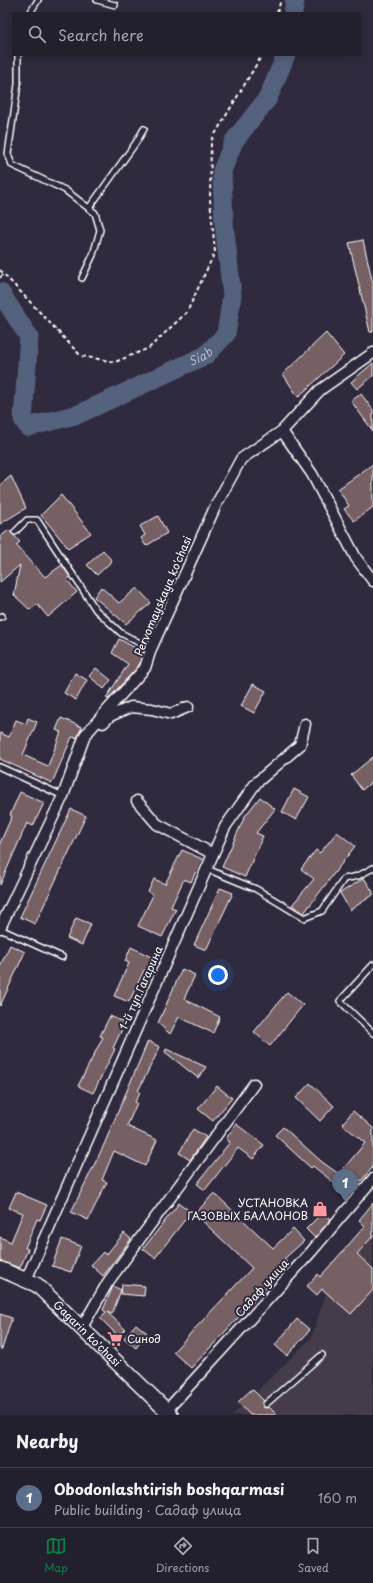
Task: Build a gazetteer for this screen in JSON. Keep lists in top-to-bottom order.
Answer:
{
  "streets": {
    "main road": ["Gagarin ko'chasi"],
    "street": ["Pervomayskaya ko'chasi", "1-й туп.Гагарина", "Садаф улица"]
  },
  "crossings": [
    ["1-й туп.Гагарина", "Gagarin ko'chasi"],
    ["Садаф улица", "Gagarin ko'chasi"]
  ],
  "water": ["Siab"],
  "places": {
    "shop": ["УСТАНОВКА ГАЗОВЫХ БАЛЛОНОВ"],
    "supermarket": ["Синод"]
  },
  "page": {
    "search": "Search here",
    "pins": "1",
    "heading": "Nearby",
    "list": [
      {
        "mark": "1",
        "name": "Obodonlashtirish boshqarmasi",
        "note": "Public building · Садаф улица",
        "value": "160 m"
      }
    ],
    "nav": ["Map", "Directions", "Saved"]
  }
}
